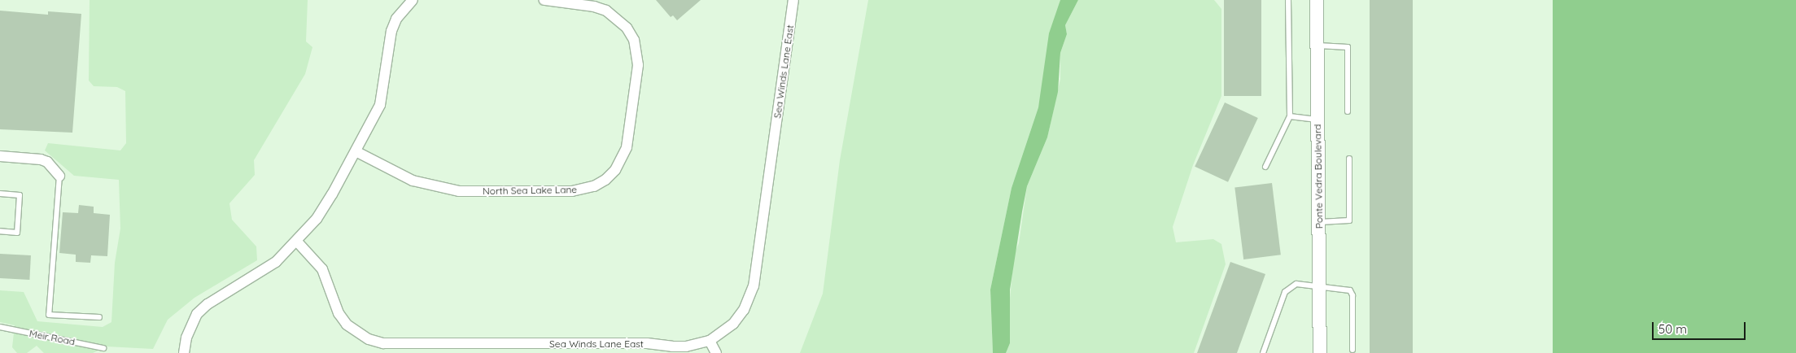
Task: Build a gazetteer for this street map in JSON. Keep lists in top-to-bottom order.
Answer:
{
  "streets": {
    "street": ["Sea Winds Lane East", "Ponte Vedra Boulevard", "North Sea Lake Lane"],
    "lane": ["Meir Road"]
  },
  "scale_bar": "50 m"
}
